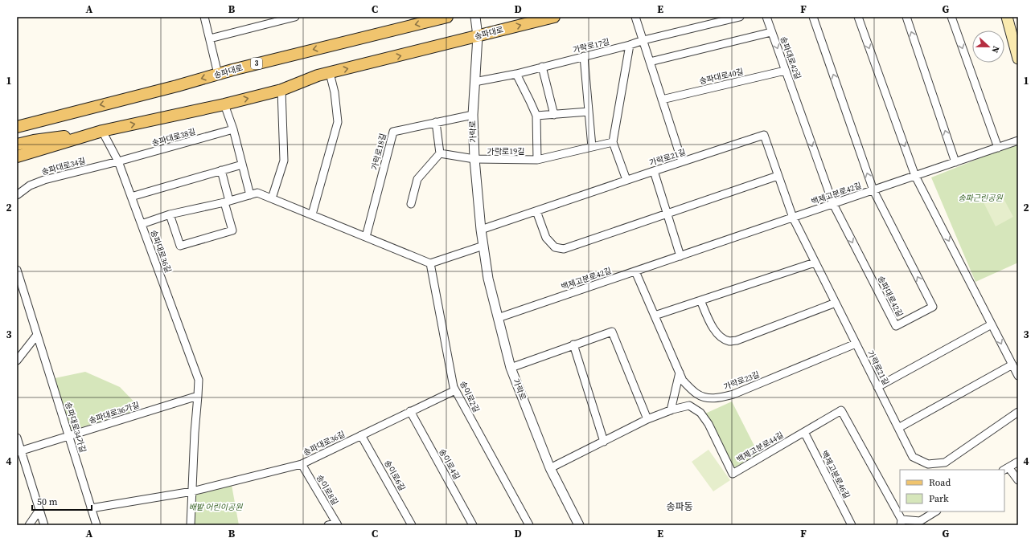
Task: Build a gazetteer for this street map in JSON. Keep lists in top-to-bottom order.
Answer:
{
  "streets": {
    "main road": ["송파대로", "3"],
    "street": [
      "가락로17길",
      "송파대로42길",
      "송파대로40길",
      "가락로",
      "송파대로38길",
      "가락로19길",
      "가락로18길",
      "가락로21길",
      "송파대로34길",
      "백제고분로42길",
      "송파대로36길",
      "가락로23길",
      "송이로2길",
      "송파대로36가길",
      "송파대로34가길",
      "백제고분로44길",
      "송이로4길",
      "백제고분로46길",
      "송이로6길",
      "송이로8길"
    ]
  },
  "crossings": [
    ["송파대로", "3"],
    ["송파대로", "가락로"],
    ["송파대로", "송파대로36길"],
    ["가락로17길", "가락로"],
    ["송파대로42길", "송파대로40길"],
    ["송파대로42길", "백제고분로42길"],
    ["가락로", "가락로19길"],
    ["가락로", "가락로18길"],
    ["가락로", "가락로21길"],
    ["가락로", "백제고분로42길"],
    ["가락로", "백제고분로44길"],
    ["송파대로38길", "송파대로34길"],
    ["송파대로38길", "송파대로36길"],
    ["가락로18길", "송파대로36길"],
    ["가락로21길", "백제고분로42길"],
    ["가락로21길", "가락로23길"],
    ["송파대로34길", "송파대로36길"],
    ["백제고분로42길", "가락로23길"],
    ["송파대로36길", "송이로2길"],
    ["송파대로36길", "송파대로36가길"],
    ["송파대로36길", "송파대로34가길"],
    ["송파대로36길", "송이로4길"],
    ["송파대로36길", "송이로6길"],
    ["송파대로36길", "송이로8길"],
    ["송파대로36가길", "송파대로34가길"],
    ["백제고분로44길", "백제고분로46길"]
  ],
  "districts": ["송파동"],
  "parks": ["송파근린공원", "배밭 어린이공원"],
  "legend": ["Road", "Park"],
  "scale_bar": "50 m",
  "north": "right",
  "grid": {
    "columns": [
      "A",
      "B",
      "C",
      "D",
      "E",
      "F",
      "G"
    ],
    "rows": [
      "1",
      "2",
      "3",
      "4"
    ]
  }
}
